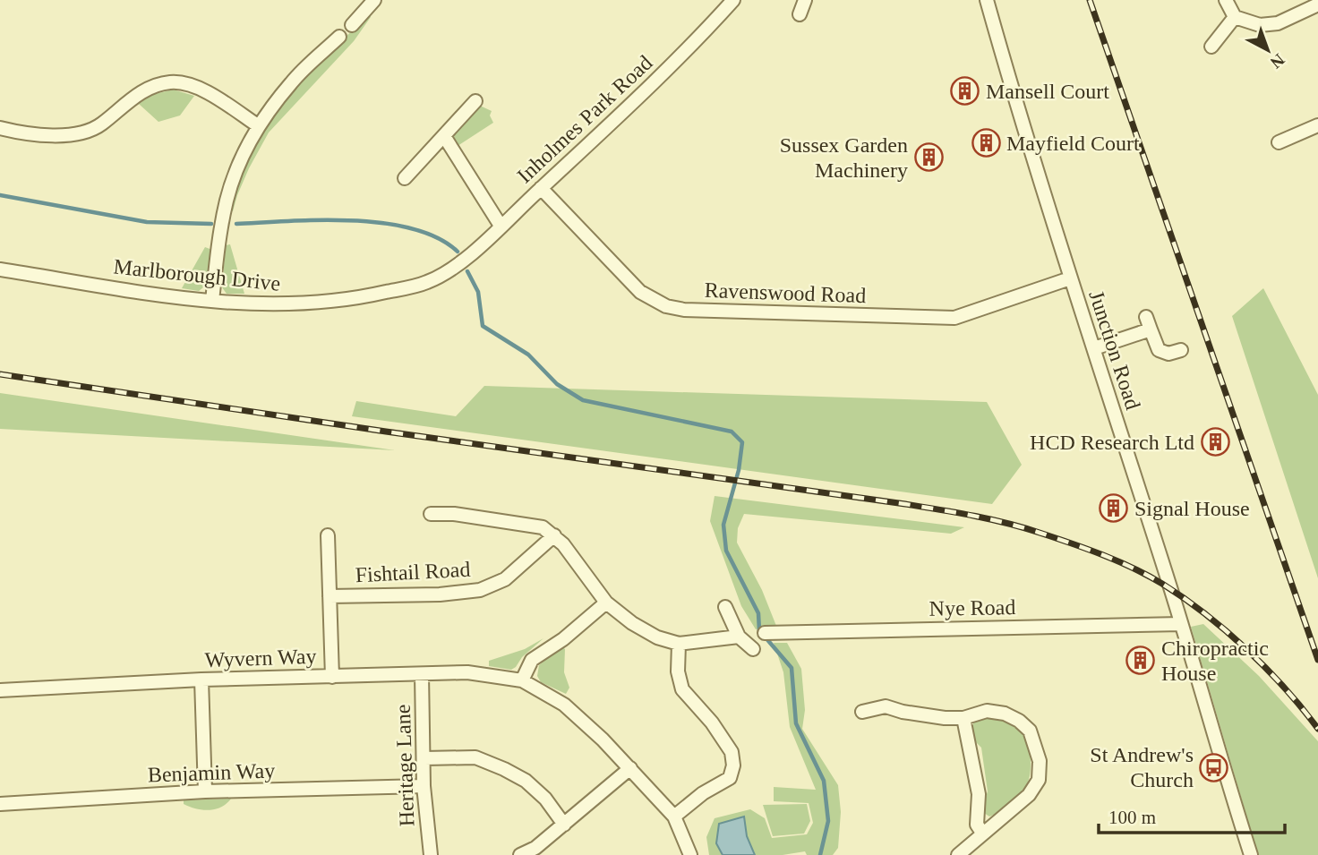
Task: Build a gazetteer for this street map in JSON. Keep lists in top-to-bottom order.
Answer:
{
  "streets": {
    "street": [
      "Inholmes Park Road",
      "Marlborough Drive",
      "Ravenswood Road",
      "Junction Road",
      "Fishtail Road",
      "Nye Road",
      "Wyvern Way",
      "Heritage Lane",
      "Benjamin Way"
    ]
  },
  "crossings": [
    ["Inholmes Park Road", "Marlborough Drive"],
    ["Inholmes Park Road", "Ravenswood Road"],
    ["Ravenswood Road", "Junction Road"],
    ["Junction Road", "Nye Road"],
    ["Wyvern Way", "Heritage Lane"],
    ["Heritage Lane", "Benjamin Way"]
  ],
  "places": {
    "building": [
      "Mansell Court",
      "Mayfield Court",
      "Sussex Garden Machinery",
      "HCD Research Ltd",
      "Signal House",
      "Chiropractic House"
    ],
    "bus stop": ["St Andrew's Church"]
  },
  "scale_bar": "100 m",
  "north": "bottom right"
}
